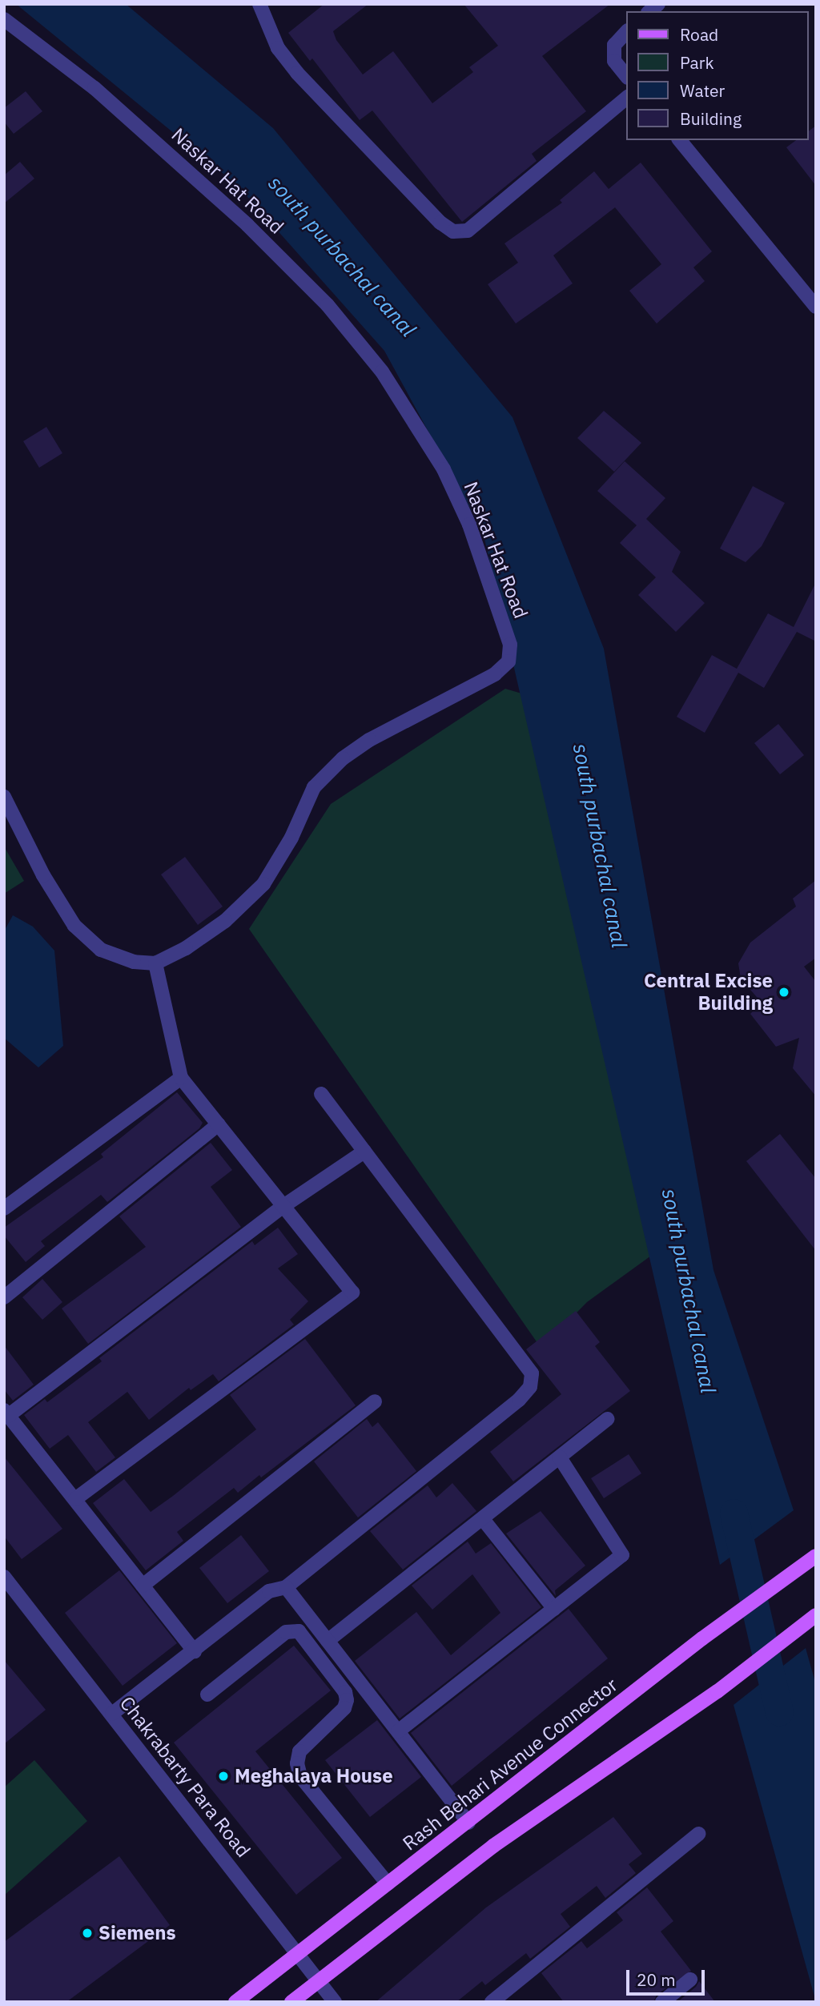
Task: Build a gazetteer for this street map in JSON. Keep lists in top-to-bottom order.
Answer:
{
  "streets": {
    "main road": ["Rash Behari Avenue Connector"],
    "street": ["Naskar Hat Road", "Chakrabarty Para Road"]
  },
  "crossings": [
    ["Rash Behari Avenue Connector", "Chakrabarty Para Road"]
  ],
  "water": ["south purbachal canal"],
  "places": ["Central Excise Building", "Meghalaya House", "Siemens"],
  "legend": [
    "Road",
    "Park",
    "Water",
    "Building"
  ],
  "scale_bar": "20 m"
}
